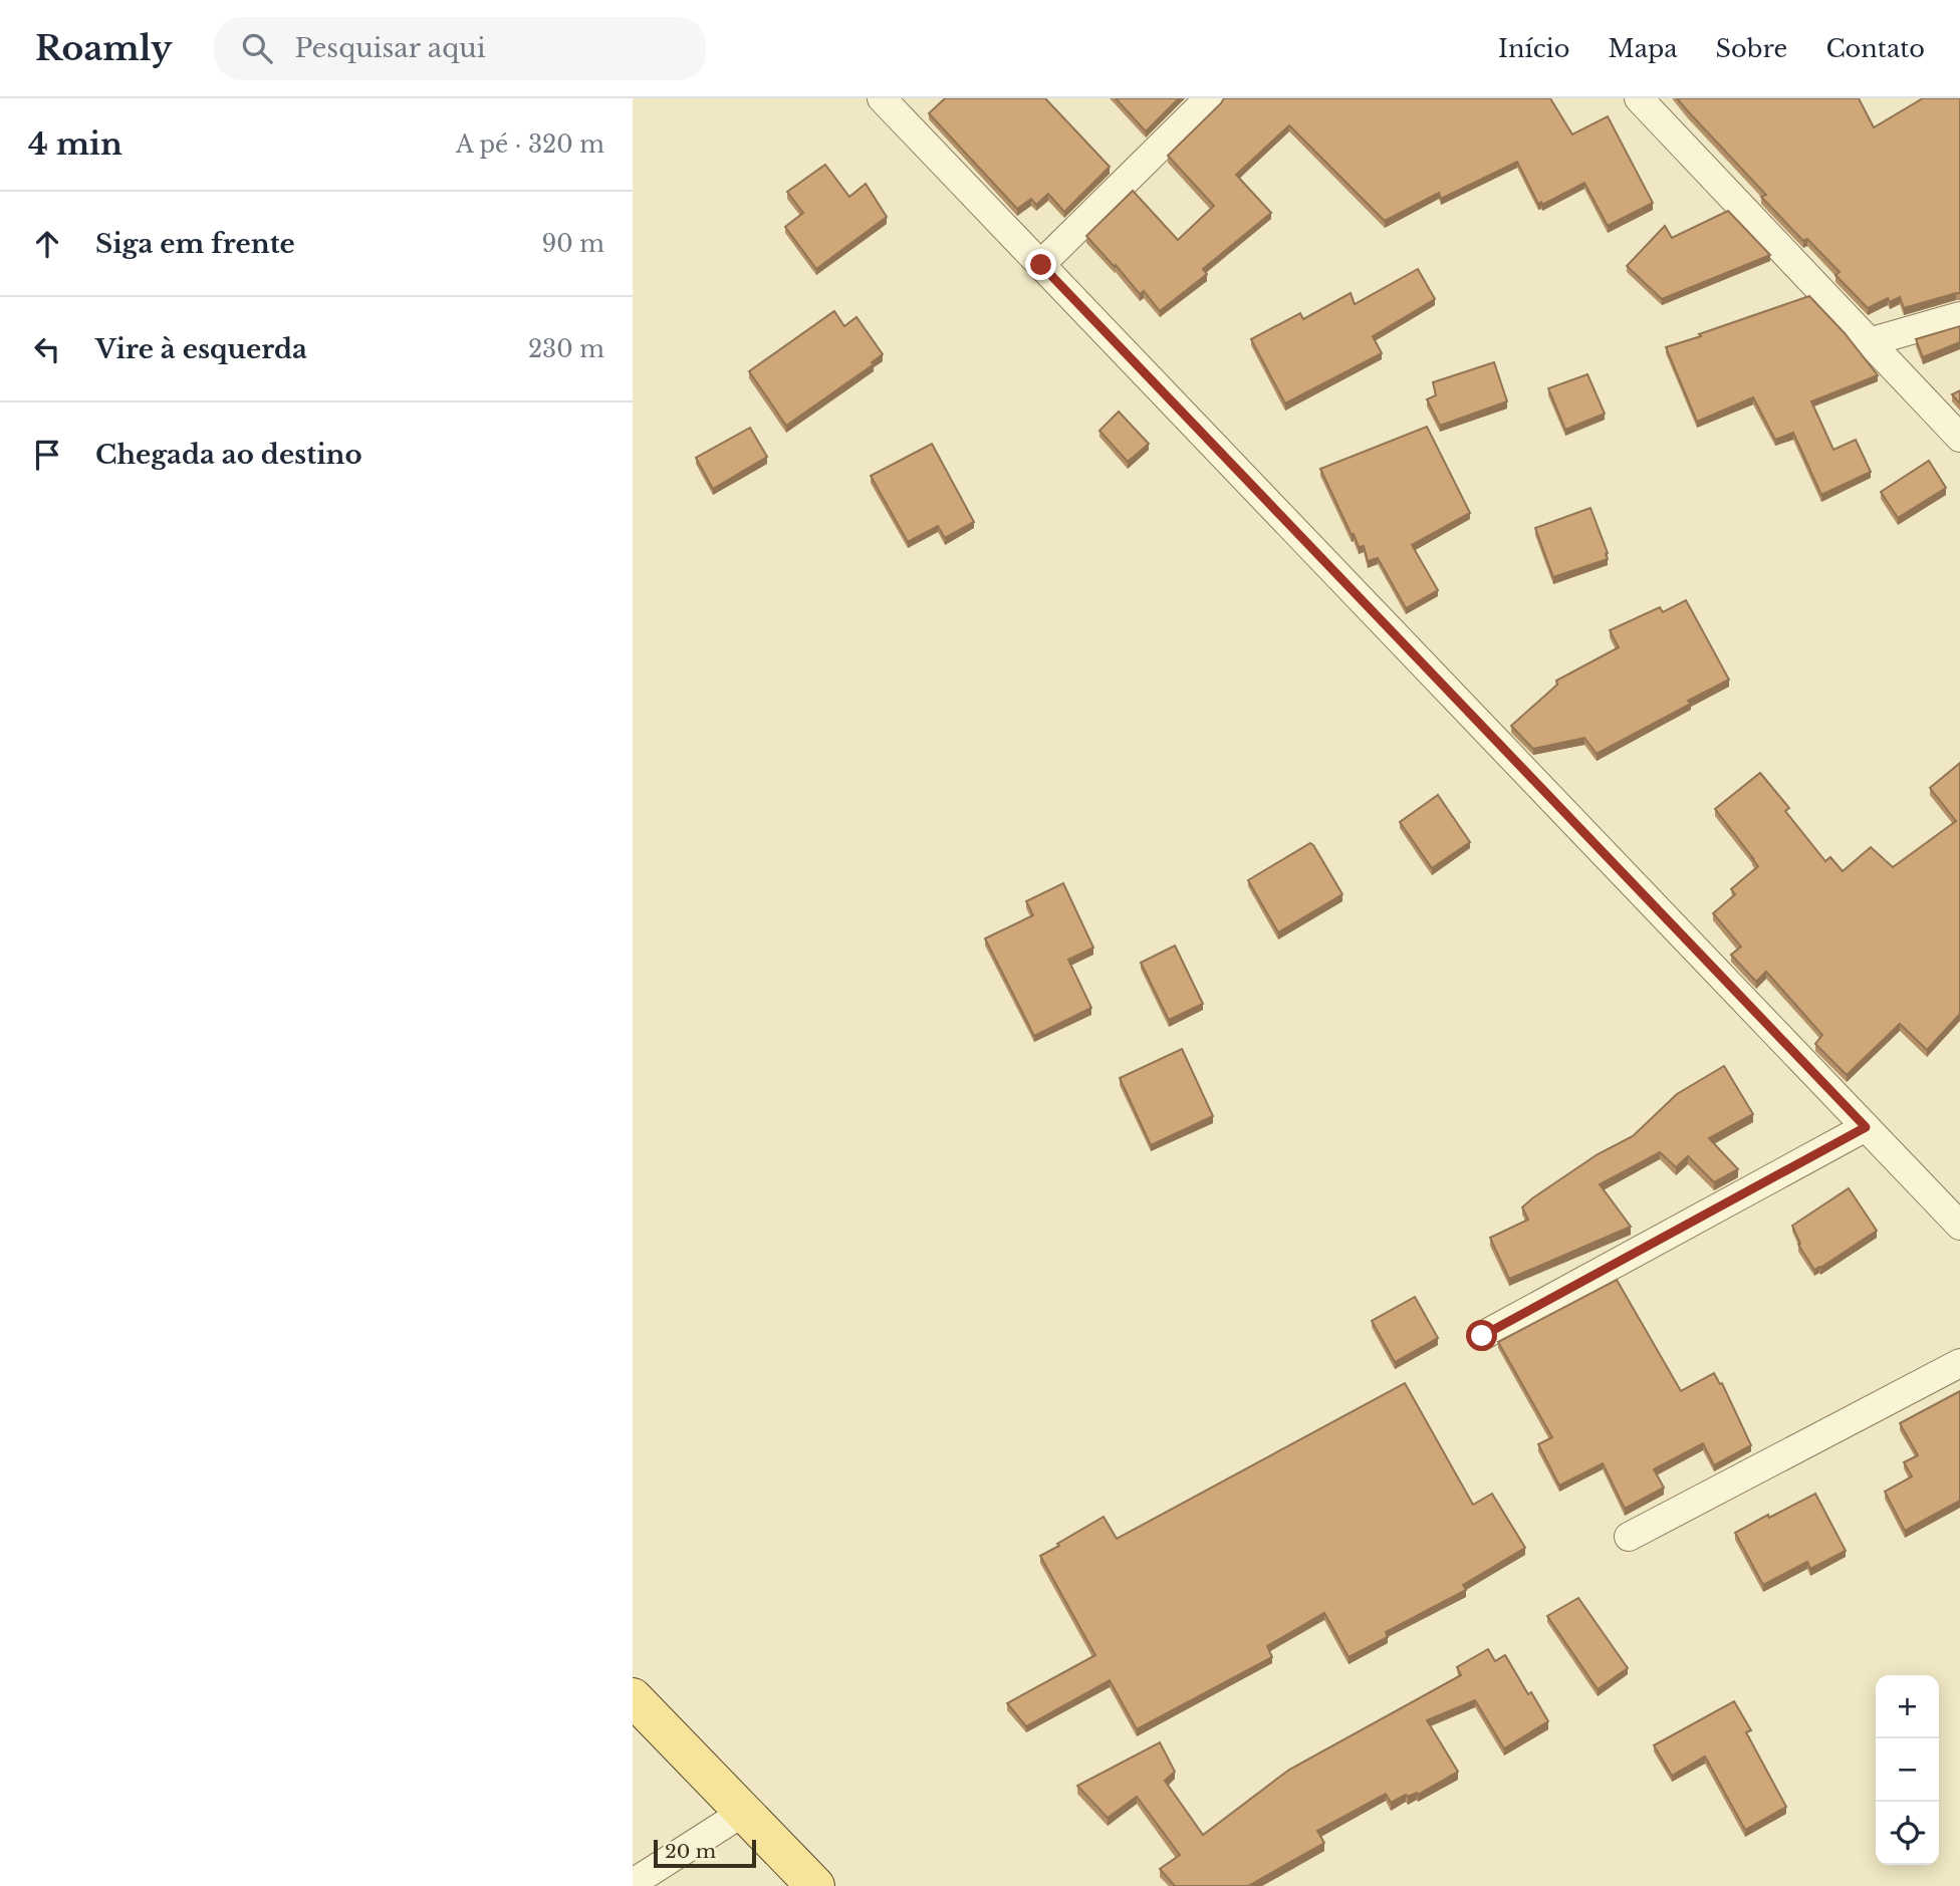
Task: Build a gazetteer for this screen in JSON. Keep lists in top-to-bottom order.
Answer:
{
  "scale_bar": "20 m",
  "page": {
    "header": "Roamly",
    "search": "Pesquisar aqui",
    "nav": [
      "Início",
      "Mapa",
      "Sobre",
      "Contato"
    ],
    "heading": ["4 min", "A pé · 320 m"],
    "list": [
      ["Siga em frente", "90 m"],
      ["Vire à esquerda", "230 m"],
      "Chegada ao destino"
    ],
    "map_buttons": ["+", "−"],
    "scale": "20 m"
  }
}
